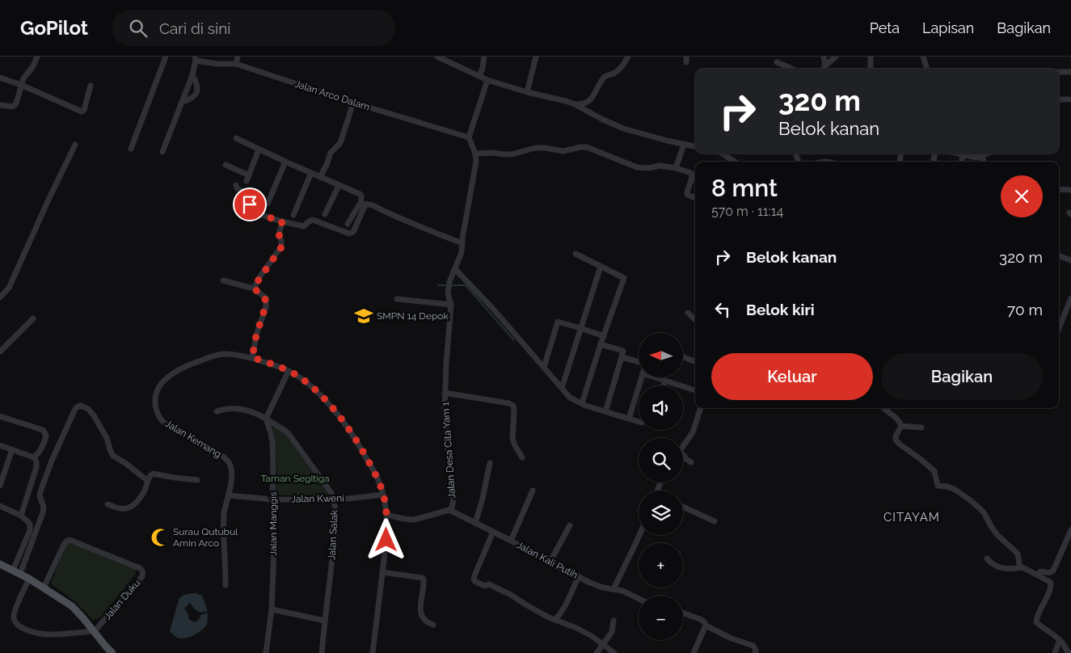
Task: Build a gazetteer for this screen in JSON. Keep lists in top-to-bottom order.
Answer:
{
  "streets": {
    "street": [
      "Jalan Arco Dalam",
      "Jalan Kemang",
      "Jalan Desa Cita Yam 1",
      "Jalan Kweni",
      "Jalan Manggis",
      "Jalan Salak",
      "Jalan Kali Putih",
      "Jalan Duku"
    ]
  },
  "crossings": [
    ["Jalan Kemang", "Jalan Kweni"],
    ["Jalan Desa Cita Yam 1", "Jalan Kali Putih"],
    ["Jalan Kweni", "Jalan Manggis"],
    ["Jalan Kweni", "Jalan Salak"],
    ["Jalan Manggis", "Jalan Salak"]
  ],
  "districts": ["CITAYAM"],
  "parks": ["Taman Segitiga"],
  "places": {
    "school or university": ["SMPN 14 Depok"],
    "mosque": ["Surau Qutubul Amin Arco"]
  },
  "north": "left",
  "page": {
    "header": "GoPilot",
    "search": "Cari di sini",
    "nav": ["Peta", "Lapisan", "Bagikan"],
    "turn": ["320 m", "Belok kanan"],
    "heading": ["8 mnt", "570 m · 11:14"],
    "list": [
      {
        "name": "Belok kanan",
        "value": "320 m"
      },
      {
        "name": "Belok kiri",
        "value": "70 m"
      }
    ],
    "map_buttons": ["+", "−"],
    "buttons": ["Keluar", "Bagikan"]
  }
}
